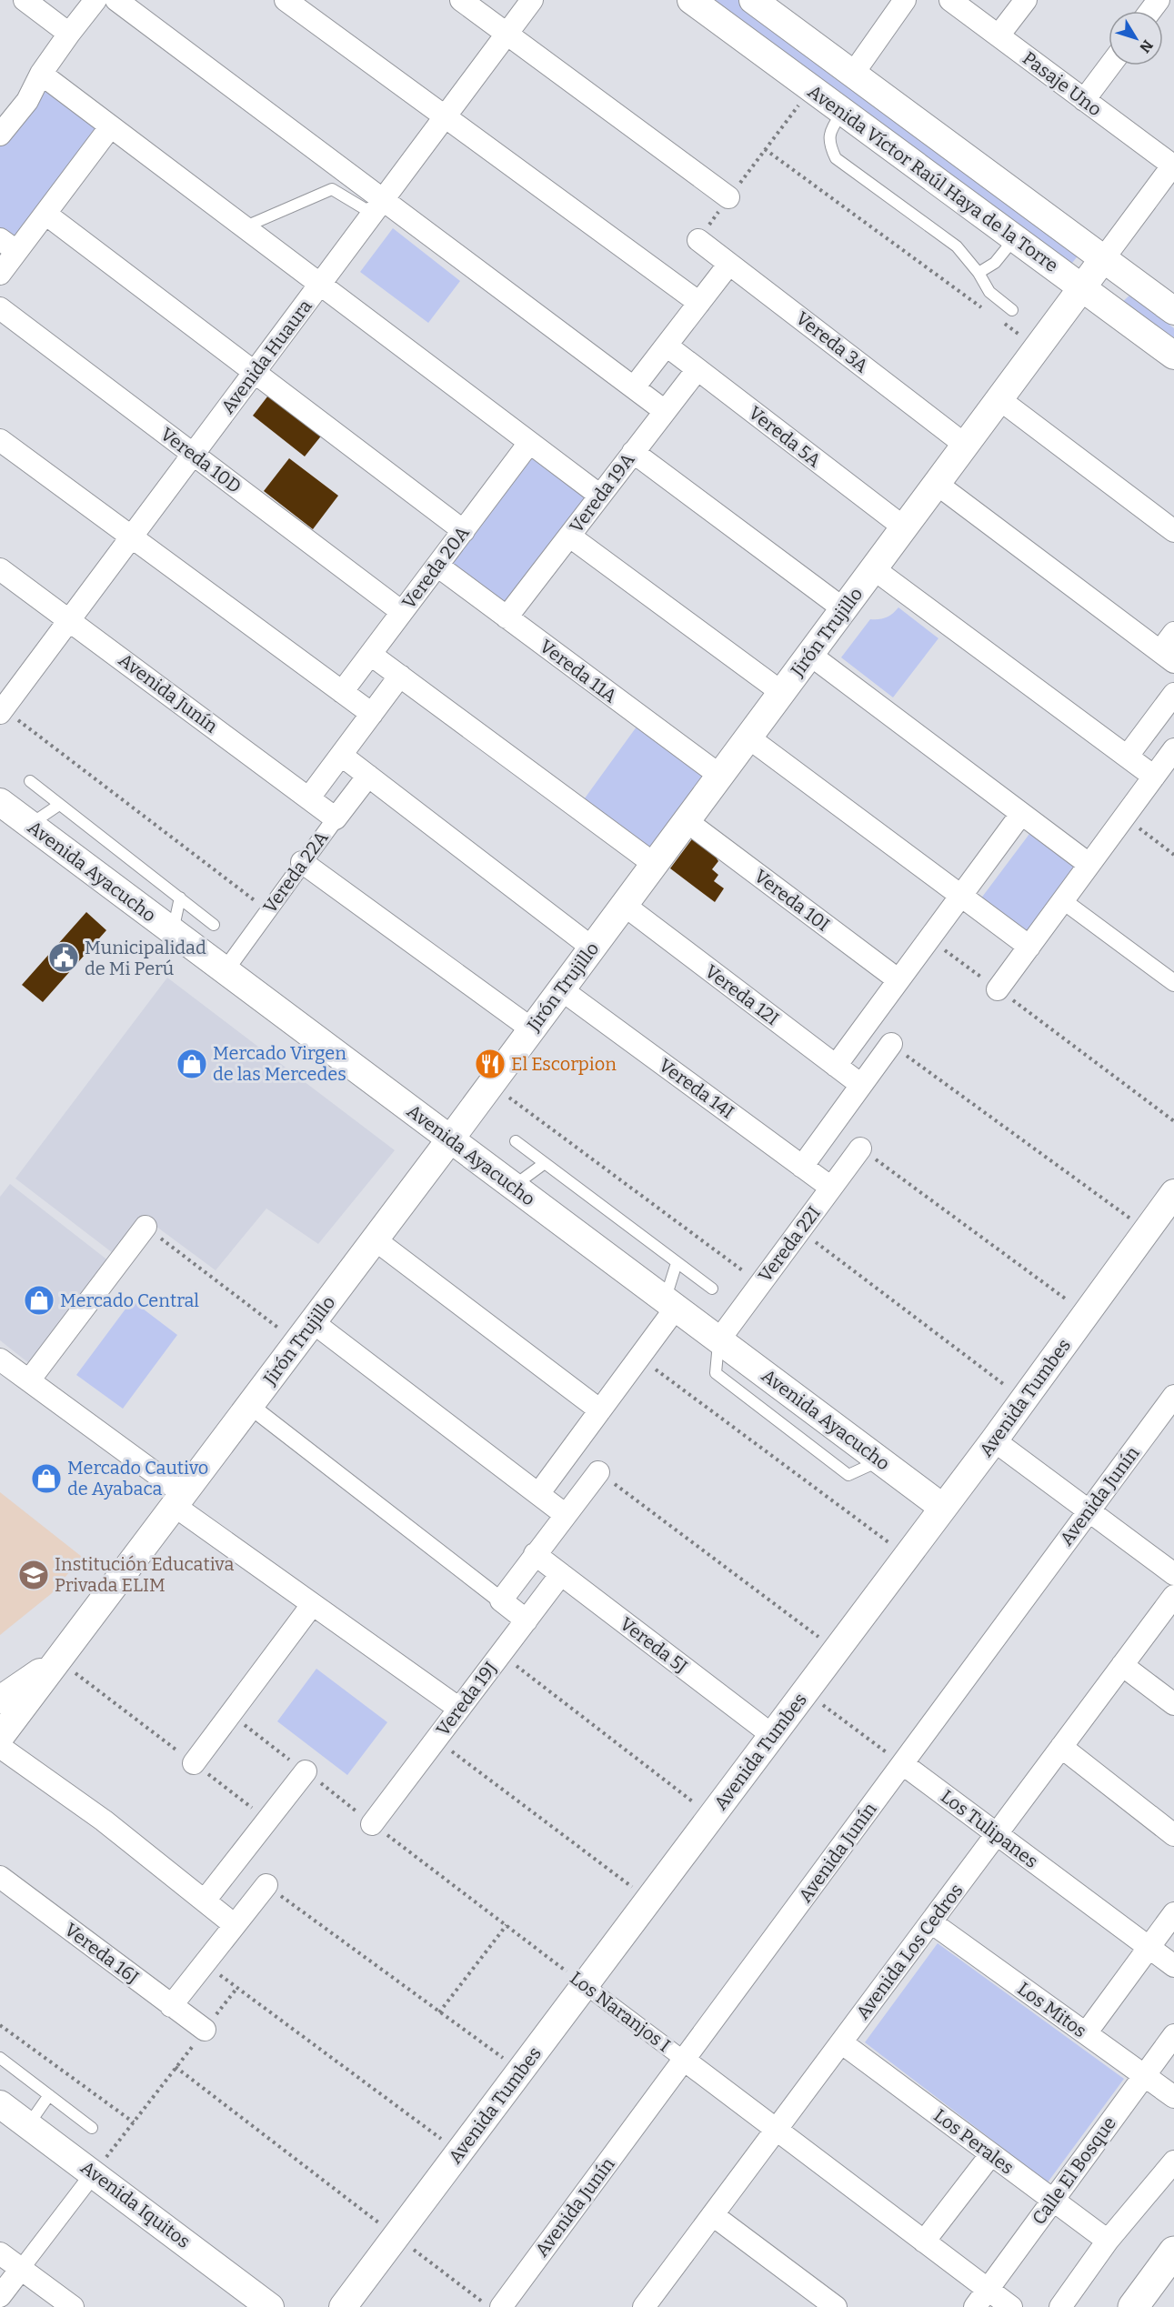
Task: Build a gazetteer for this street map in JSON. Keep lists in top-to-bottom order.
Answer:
{
  "streets": {
    "street": [
      "Pasaje Uno",
      "Avenida Víctor Raúl Haya de la Torre",
      "Vereda 3A",
      "Avenida Huaura",
      "Vereda 5A",
      "Vereda 10D",
      "Vereda 19A",
      "Vereda 20A",
      "Jirón Trujillo",
      "Vereda 11A",
      "Avenida Junín",
      "Avenida Ayacucho",
      "Vereda 22A",
      "Vereda 10I",
      "Vereda 12I",
      "Vereda 14I",
      "Vereda 22I",
      "Avenida Tumbes",
      "Vereda 5J",
      "Vereda 19J",
      "Los Tulipanes",
      "Avenida Los Cedros",
      "Vereda 16J",
      "Los Mitos",
      "Los Naranjos I",
      "Los Perales",
      "Calle El Bosque",
      "Avenida Iquitos"
    ]
  },
  "crossings": [
    ["Avenida Víctor Raúl Haya de la Torre", "Jirón Trujillo"],
    ["Vereda 3A", "Jirón Trujillo"],
    ["Avenida Huaura", "Vereda 10D"],
    ["Avenida Huaura", "Avenida Junín"],
    ["Vereda 5A", "Vereda 19A"],
    ["Vereda 5A", "Jirón Trujillo"],
    ["Vereda 10D", "Vereda 20A"],
    ["Vereda 19A", "Vereda 11A"],
    ["Vereda 20A", "Vereda 11A"],
    ["Jirón Trujillo", "Vereda 11A"],
    ["Jirón Trujillo", "Avenida Ayacucho"],
    ["Jirón Trujillo", "Vereda 10I"],
    ["Jirón Trujillo", "Vereda 12I"],
    ["Jirón Trujillo", "Vereda 14I"],
    ["Avenida Junín", "Vereda 22A"],
    ["Avenida Junín", "Los Tulipanes"],
    ["Avenida Junín", "Los Naranjos I"],
    ["Avenida Ayacucho", "Vereda 22A"],
    ["Avenida Ayacucho", "Vereda 22I"],
    ["Avenida Ayacucho", "Avenida Tumbes"],
    ["Vereda 14I", "Vereda 22I"],
    ["Avenida Tumbes", "Vereda 5J"],
    ["Avenida Tumbes", "Los Naranjos I"],
    ["Vereda 5J", "Vereda 19J"],
    ["Vereda 19J", "Los Naranjos I"],
    ["Los Tulipanes", "Avenida Los Cedros"],
    ["Avenida Los Cedros", "Los Mitos"],
    ["Avenida Los Cedros", "Los Naranjos I"],
    ["Avenida Los Cedros", "Los Perales"],
    ["Los Mitos", "Calle El Bosque"],
    ["Los Naranjos I", "Calle El Bosque"],
    ["Los Perales", "Calle El Bosque"]
  ],
  "places": {
    "public building": ["Municipalidad de Mi Perú"],
    "shop": ["Mercado Virgen de las Mercedes", "Mercado Central", "Mercado Cautivo de Ayabaca"],
    "restaurant": ["El Escorpion"],
    "school or university": ["Institución Educativa Privada ELIM"]
  },
  "north": "bottom right"
}
